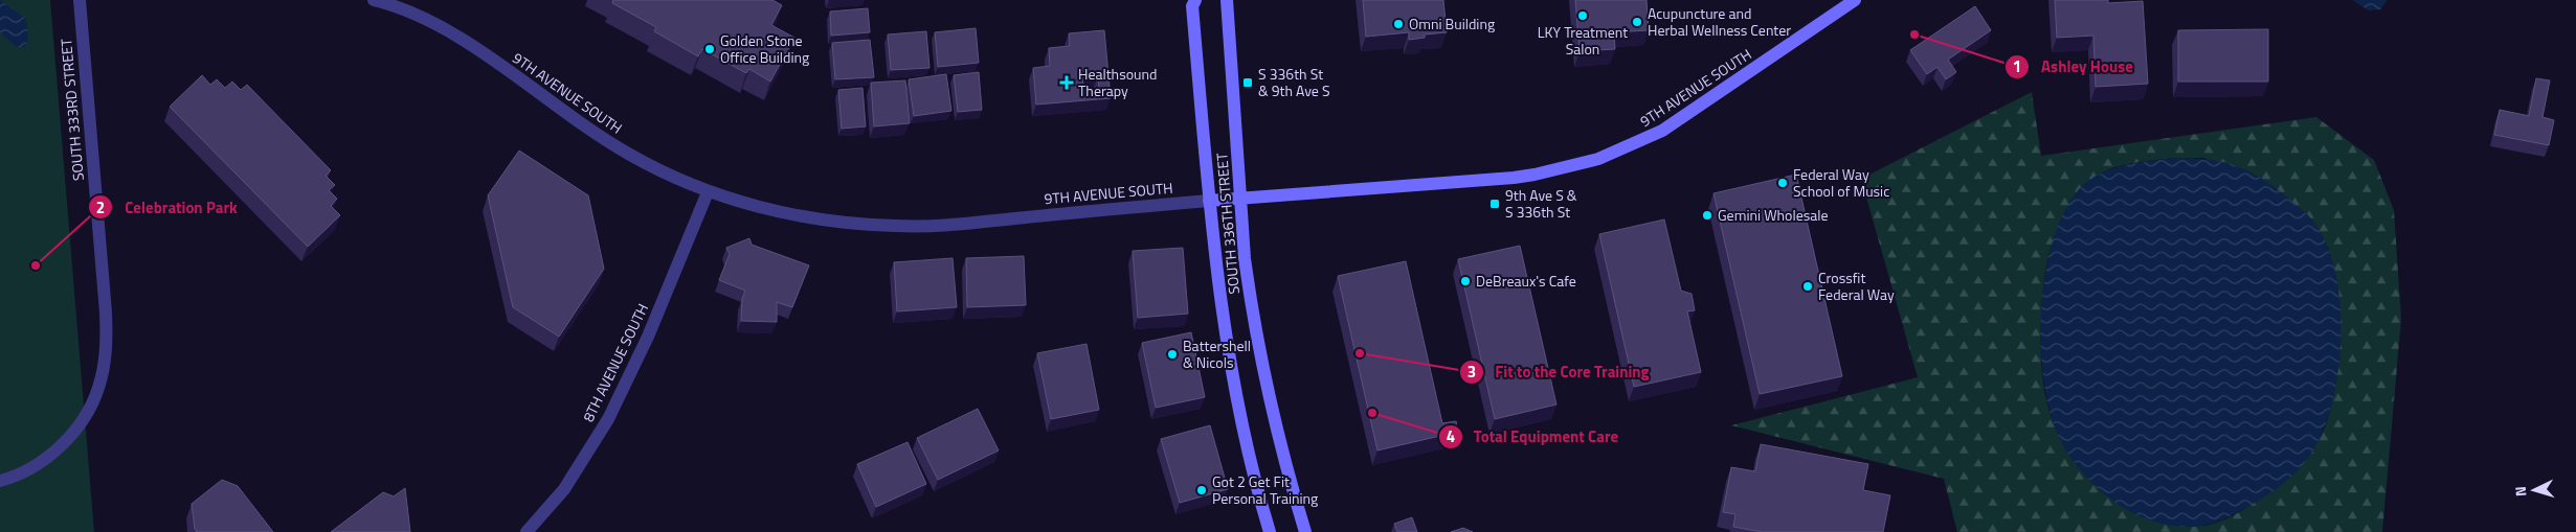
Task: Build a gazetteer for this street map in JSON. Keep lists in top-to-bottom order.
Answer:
{
  "streets": {
    "main road": ["9TH AVENUE SOUTH", "SOUTH 336TH STREET"],
    "street": ["SOUTH 333RD STREET", "8TH AVENUE SOUTH"]
  },
  "crossings": [
    ["9TH AVENUE SOUTH", "SOUTH 336TH STREET"],
    ["9TH AVENUE SOUTH", "8TH AVENUE SOUTH"]
  ],
  "places": {
    "other": [
      "LKY Treatment Salon",
      "Acupuncture and Herbal Wellness Center",
      "Omni Building",
      "Ashley House",
      "Golden Stone Office Building",
      "Federal Way School of Music",
      "Gemini Wholesale",
      "Celebration Park",
      "DeBreaux's Cafe",
      "Crossfit Federal Way",
      "Fit to the Core Training",
      "Battershell & Nicols",
      "Total Equipment Care",
      "Got 2 Get Fit Personal Training"
    ],
    "health": ["Healthsound Therapy"],
    "transit": ["S 336th St & 9th Ave S", "9th Ave S & S 336th St"]
  },
  "north": "left"
}
